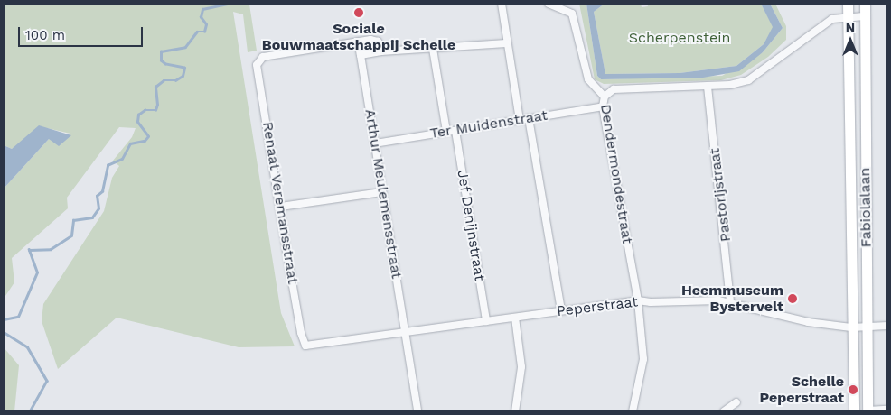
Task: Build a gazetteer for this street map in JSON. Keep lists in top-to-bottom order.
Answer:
{
  "streets": {
    "main road": ["Fabiolalaan"],
    "street": [
      "Ter Muidenstraat",
      "Dendermondestraat",
      "Arthur Meulemensstraat",
      "Pastorijstraat",
      "Renaat Veremansstraat",
      "Jef Denijnstraat",
      "Peperstraat"
    ]
  },
  "crossings": [
    ["Ter Muidenstraat", "Dendermondestraat"],
    ["Ter Muidenstraat", "Arthur Meulemensstraat"],
    ["Ter Muidenstraat", "Jef Denijnstraat"],
    ["Dendermondestraat", "Pastorijstraat"],
    ["Dendermondestraat", "Fabiolalaan"],
    ["Dendermondestraat", "Peperstraat"],
    ["Arthur Meulemensstraat", "Renaat Veremansstraat"],
    ["Arthur Meulemensstraat", "Peperstraat"],
    ["Pastorijstraat", "Peperstraat"],
    ["Renaat Veremansstraat", "Peperstraat"],
    ["Fabiolalaan", "Peperstraat"],
    ["Jef Denijnstraat", "Peperstraat"]
  ],
  "parks": ["Scherpenstein"],
  "places": ["Sociale Bouwmaatschappij Schelle", "Heemmuseum Bystervelt", "Schelle Peperstraat"],
  "scale_bar": "100 m",
  "north": "top"
}
